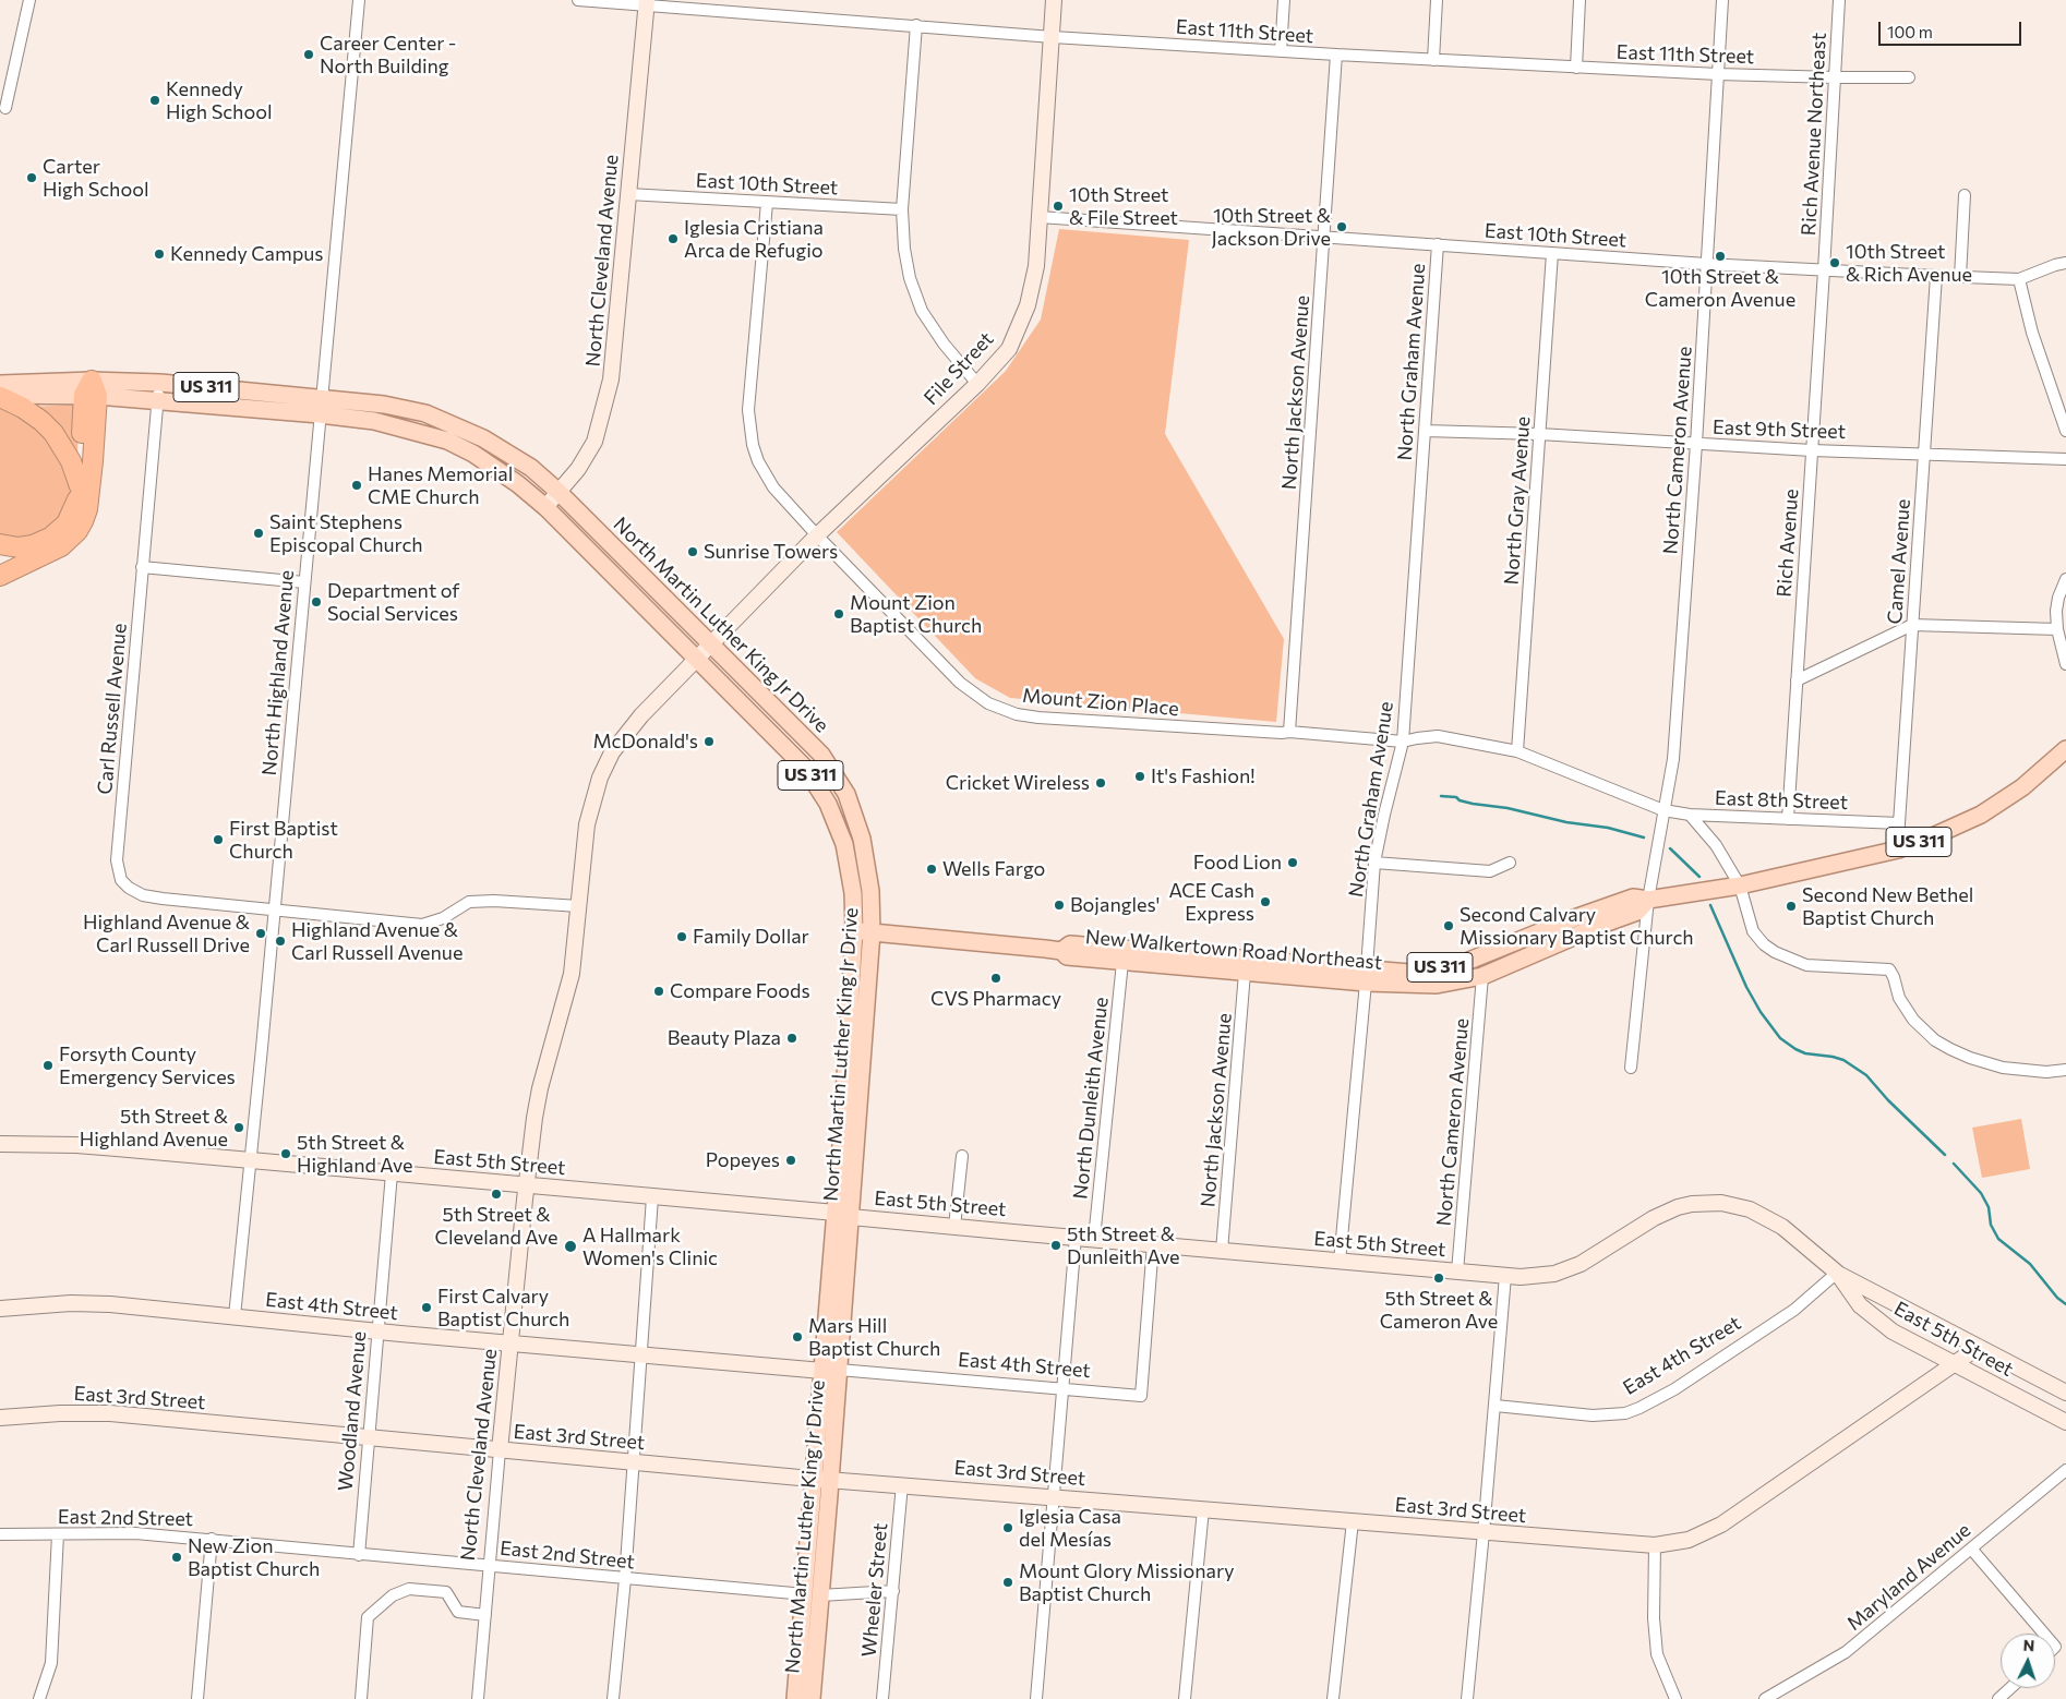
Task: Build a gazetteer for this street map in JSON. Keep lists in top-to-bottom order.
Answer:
{
  "streets": {
    "main road": ["US 311", "North Martin Luther King Jr Drive", "New Walkertown Road Northeast"],
    "street": [
      "East 11th Street",
      "Rich Avenue Northeast",
      "East 10th Street",
      "North Cleveland Avenue",
      "North Graham Avenue",
      "File Street",
      "North Jackson Avenue",
      "East 9th Street",
      "North Cameron Avenue",
      "North Gray Avenue",
      "Rich Avenue",
      "Camel Avenue",
      "North Highland Avenue",
      "Mount Zion Place",
      "Carl Russell Avenue",
      "East 8th Street",
      "North Dunleith Avenue",
      "East 5th Street",
      "East 4th Street",
      "East 3rd Street",
      "Woodland Avenue",
      "East 2nd Street",
      "Maryland Avenue",
      "Wheeler Street"
    ]
  },
  "crossings": [
    ["East 11th Street", "Rich Avenue Northeast"],
    ["East 11th Street", "North Cleveland Avenue"],
    ["East 11th Street", "File Street"],
    ["East 11th Street", "North Jackson Avenue"],
    ["East 11th Street", "North Cameron Avenue"],
    ["Rich Avenue Northeast", "East 10th Street"],
    ["Rich Avenue Northeast", "Rich Avenue"],
    ["East 10th Street", "North Cleveland Avenue"],
    ["East 10th Street", "North Graham Avenue"],
    ["East 10th Street", "File Street"],
    ["East 10th Street", "North Jackson Avenue"],
    ["East 10th Street", "North Cameron Avenue"],
    ["East 10th Street", "North Gray Avenue"],
    ["East 10th Street", "Rich Avenue"],
    ["East 10th Street", "Camel Avenue"],
    ["East 10th Street", "Mount Zion Place"],
    ["North Cleveland Avenue", "File Street"],
    ["North Cleveland Avenue", "North Martin Luther King Jr Drive"],
    ["North Cleveland Avenue", "Carl Russell Avenue"],
    ["North Cleveland Avenue", "East 5th Street"],
    ["North Cleveland Avenue", "East 4th Street"],
    ["North Cleveland Avenue", "East 3rd Street"],
    ["North Cleveland Avenue", "East 2nd Street"],
    ["North Graham Avenue", "East 9th Street"],
    ["North Graham Avenue", "Mount Zion Place"],
    ["North Graham Avenue", "New Walkertown Road Northeast"],
    ["North Graham Avenue", "East 5th Street"],
    ["File Street", "North Martin Luther King Jr Drive"],
    ["File Street", "Mount Zion Place"],
    ["North Jackson Avenue", "Mount Zion Place"],
    ["North Jackson Avenue", "New Walkertown Road Northeast"],
    ["North Jackson Avenue", "East 5th Street"],
    ["East 9th Street", "North Cameron Avenue"],
    ["East 9th Street", "North Gray Avenue"],
    ["East 9th Street", "Rich Avenue"],
    ["East 9th Street", "Camel Avenue"],
    ["North Cameron Avenue", "Mount Zion Place"],
    ["North Cameron Avenue", "East 8th Street"],
    ["North Cameron Avenue", "New Walkertown Road Northeast"],
    ["North Cameron Avenue", "East 5th Street"],
    ["North Gray Avenue", "Mount Zion Place"],
    ["Rich Avenue", "East 8th Street"],
    ["Camel Avenue", "East 8th Street"],
    ["Camel Avenue", "New Walkertown Road Northeast"],
    ["North Martin Luther King Jr Drive", "North Highland Avenue"],
    ["North Martin Luther King Jr Drive", "Carl Russell Avenue"],
    ["North Martin Luther King Jr Drive", "New Walkertown Road Northeast"],
    ["North Martin Luther King Jr Drive", "East 5th Street"],
    ["North Martin Luther King Jr Drive", "East 4th Street"],
    ["North Martin Luther King Jr Drive", "East 3rd Street"],
    ["North Martin Luther King Jr Drive", "East 2nd Street"],
    ["North Highland Avenue", "Carl Russell Avenue"],
    ["North Highland Avenue", "East 5th Street"],
    ["North Highland Avenue", "East 4th Street"],
    ["Mount Zion Place", "East 8th Street"],
    ["New Walkertown Road Northeast", "North Dunleith Avenue"],
    ["North Dunleith Avenue", "East 5th Street"],
    ["East 5th Street", "East 4th Street"],
    ["East 5th Street", "East 3rd Street"],
    ["East 5th Street", "Woodland Avenue"],
    ["East 4th Street", "Woodland Avenue"],
    ["East 3rd Street", "Woodland Avenue"],
    ["East 3rd Street", "Wheeler Street"],
    ["Woodland Avenue", "East 2nd Street"],
    ["East 2nd Street", "Wheeler Street"]
  ],
  "places": [
    "Career Center - North Building",
    "Kennedy High School",
    "Carter High School",
    "10th Street & File Street",
    "10th Street & Jackson Drive",
    "Iglesia Cristiana Arca de Refugio",
    "Kennedy Campus",
    "10th Street & Cameron Avenue",
    "10th Street & Rich Avenue",
    "Hanes Memorial CME Church",
    "Saint Stephens Episcopal Church",
    "Sunrise Towers",
    "Department of Social Services",
    "Mount Zion Baptist Church",
    "McDonald's",
    "It's Fashion!",
    "Cricket Wireless",
    "First Baptist Church",
    "Food Lion",
    "Wells Fargo",
    "ACE Cash Express",
    "Bojangles'",
    "Second New Bethel Baptist Church",
    "Second Calvary Missionary Baptist Church",
    "Highland Avenue & Carl Russell Drive",
    "Family Dollar",
    "Highland Avenue & Carl Russell Avenue",
    "CVS Pharmacy",
    "Compare Foods",
    "Beauty Plaza",
    "Forsyth County Emergency Services",
    "5th Street & Highland Avenue",
    "5th Street & Highland Ave",
    "Popeyes",
    "5th Street & Cleveland Ave",
    "5th Street & Dunleith Ave",
    "A Hallmark Women's Clinic",
    "5th Street & Cameron Ave",
    "First Calvary Baptist Church",
    "Mars Hill Baptist Church",
    "Iglesia Casa del Mesías",
    "New Zion Baptist Church",
    "Mount Glory Missionary Baptist Church"
  ],
  "scale_bar": "100 m",
  "north": "top"
}
